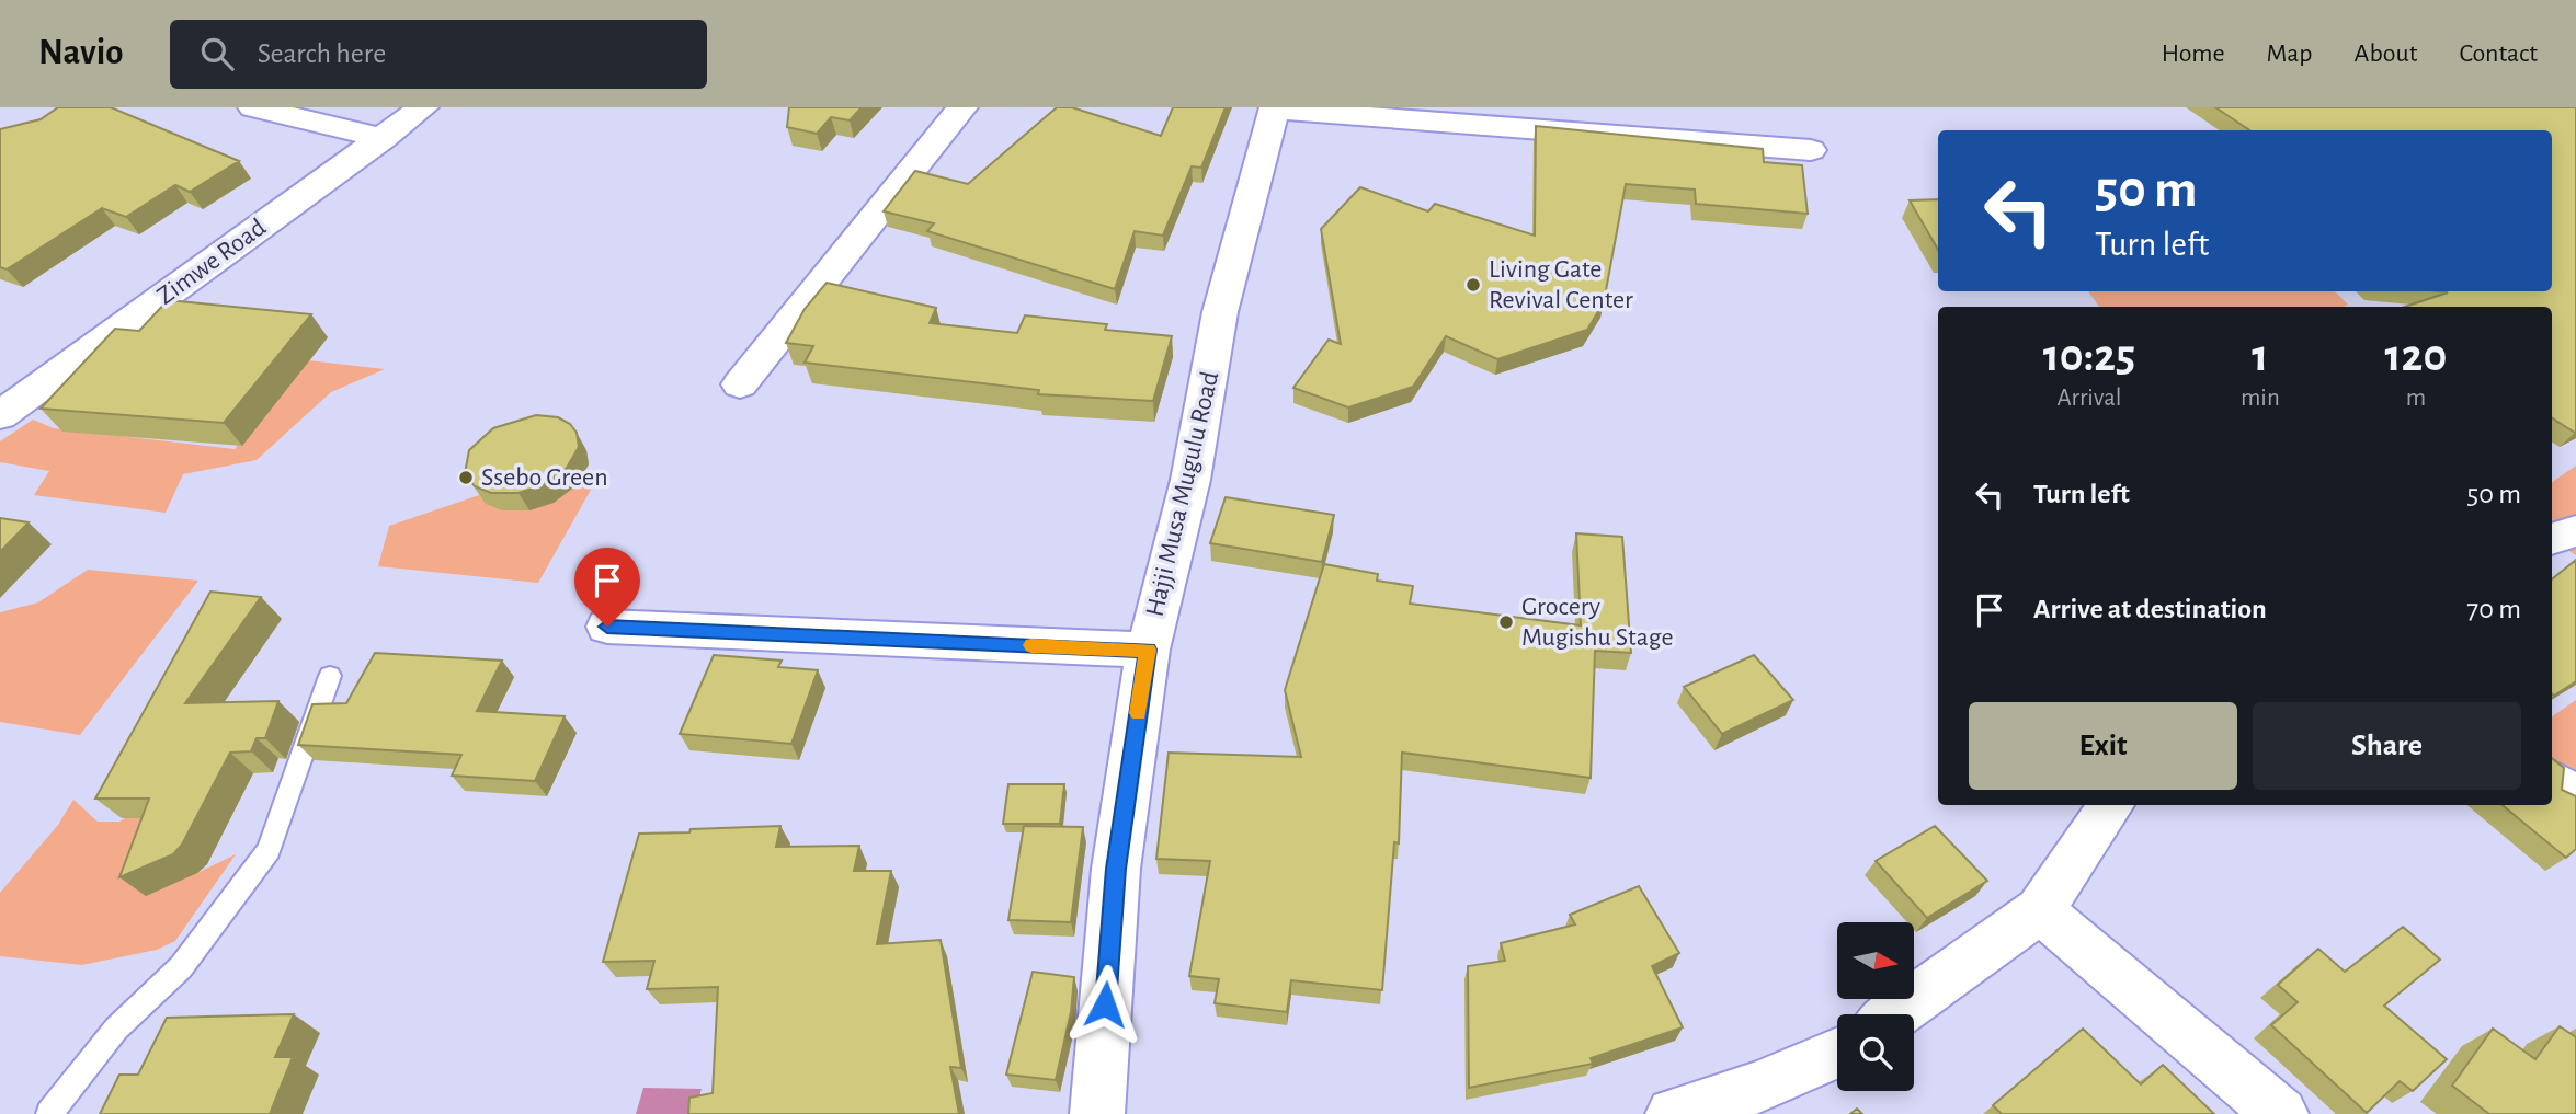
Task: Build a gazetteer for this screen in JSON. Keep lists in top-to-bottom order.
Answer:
{
  "streets": {
    "street": ["Zimwe Road", "Hajji Musa Mugulu Road"]
  },
  "places": ["Living Gate Revival Center", "Ssebo Green", "Grocery Mugishu Stage"],
  "north": "right",
  "page": {
    "header": "Navio",
    "search": "Search here",
    "nav": [
      "Home",
      "Map",
      "About",
      "Contact"
    ],
    "turn": ["50 m", "Turn left"],
    "eta": [
      "10:25",
      "Arrival",
      "1",
      "min",
      "120",
      "m"
    ],
    "list": [
      {
        "name": "Turn left",
        "value": "50 m"
      },
      {
        "name": "Arrive at destination",
        "value": "70 m"
      }
    ],
    "buttons": ["Exit", "Share"]
  }
}
